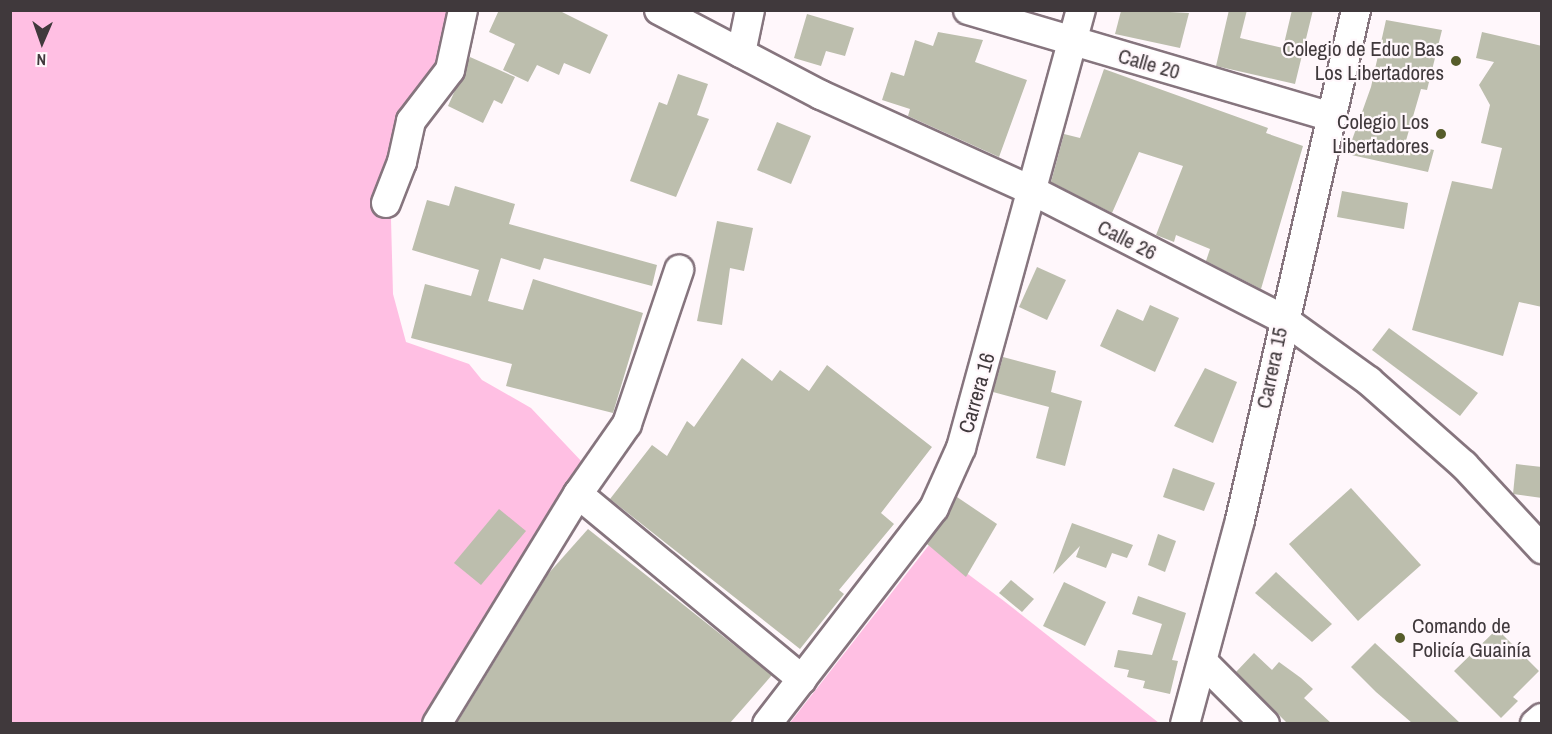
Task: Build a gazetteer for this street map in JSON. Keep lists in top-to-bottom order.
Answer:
{
  "streets": {
    "street": [
      "Calle 20",
      "Calle 26",
      "Carrera 15",
      "Carrera 16"
    ]
  },
  "crossings": [
    ["Calle 20", "Carrera 15"],
    ["Calle 20", "Carrera 16"],
    ["Calle 26", "Carrera 15"],
    ["Calle 26", "Carrera 16"]
  ],
  "places": ["Colegio de Educ Bas Los Libertadores", "Colegio Los Libertadores", "Comando de Policía Guainía"],
  "north": "bottom"
}
